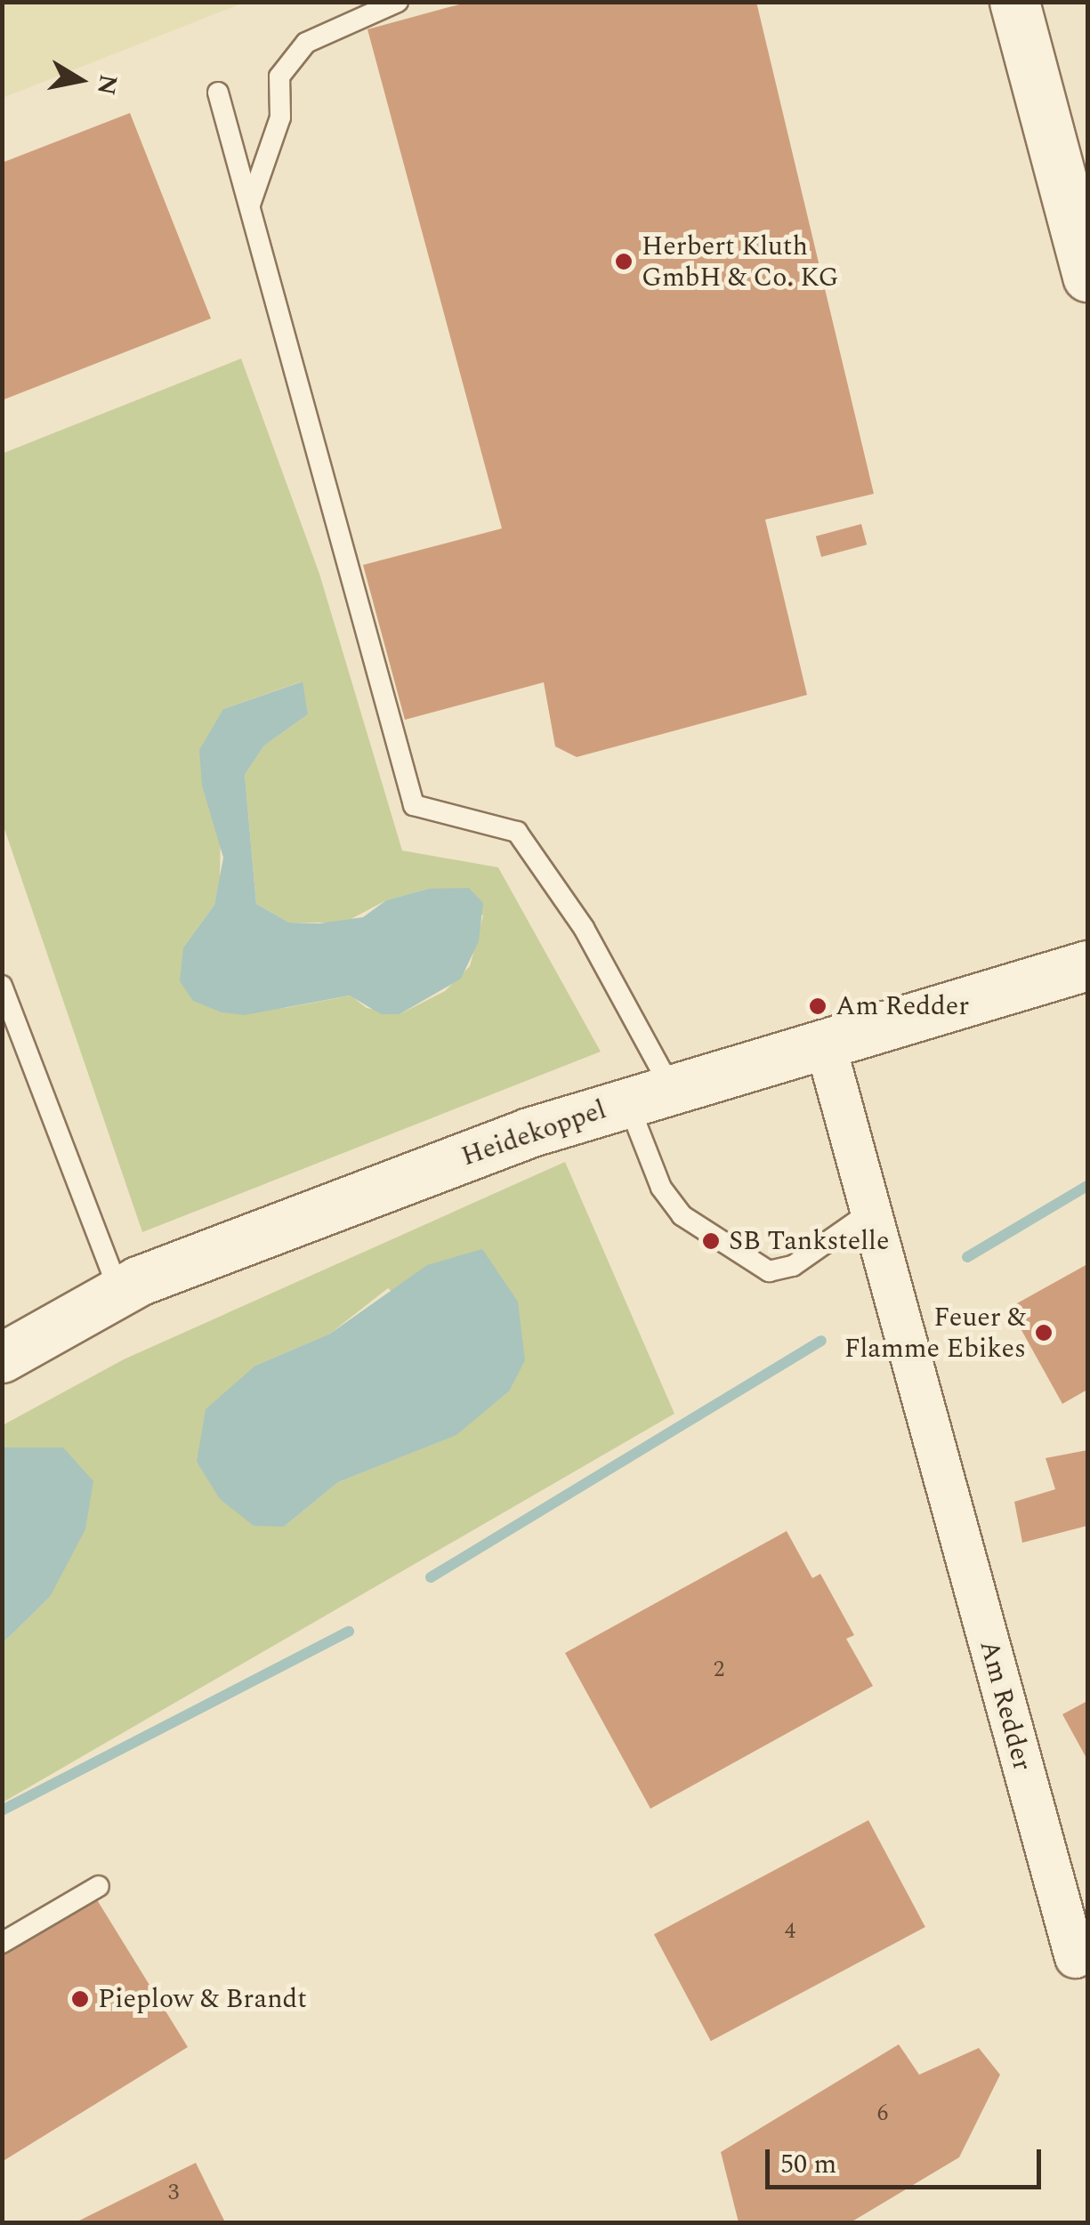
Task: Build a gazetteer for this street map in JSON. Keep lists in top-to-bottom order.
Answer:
{
  "streets": {
    "street": ["Heidekoppel", "Am Redder"]
  },
  "crossings": [
    ["Heidekoppel", "Am Redder"]
  ],
  "places": [
    "Herbert Kluth GmbH & Co. KG",
    "Am Redder",
    "SB Tankstelle",
    "Feuer & Flamme Ebikes",
    "Pieplow & Brandt"
  ],
  "house_numbers": [
    "2",
    "4",
    "6",
    "3"
  ],
  "scale_bar": "50 m",
  "north": "right"
}
